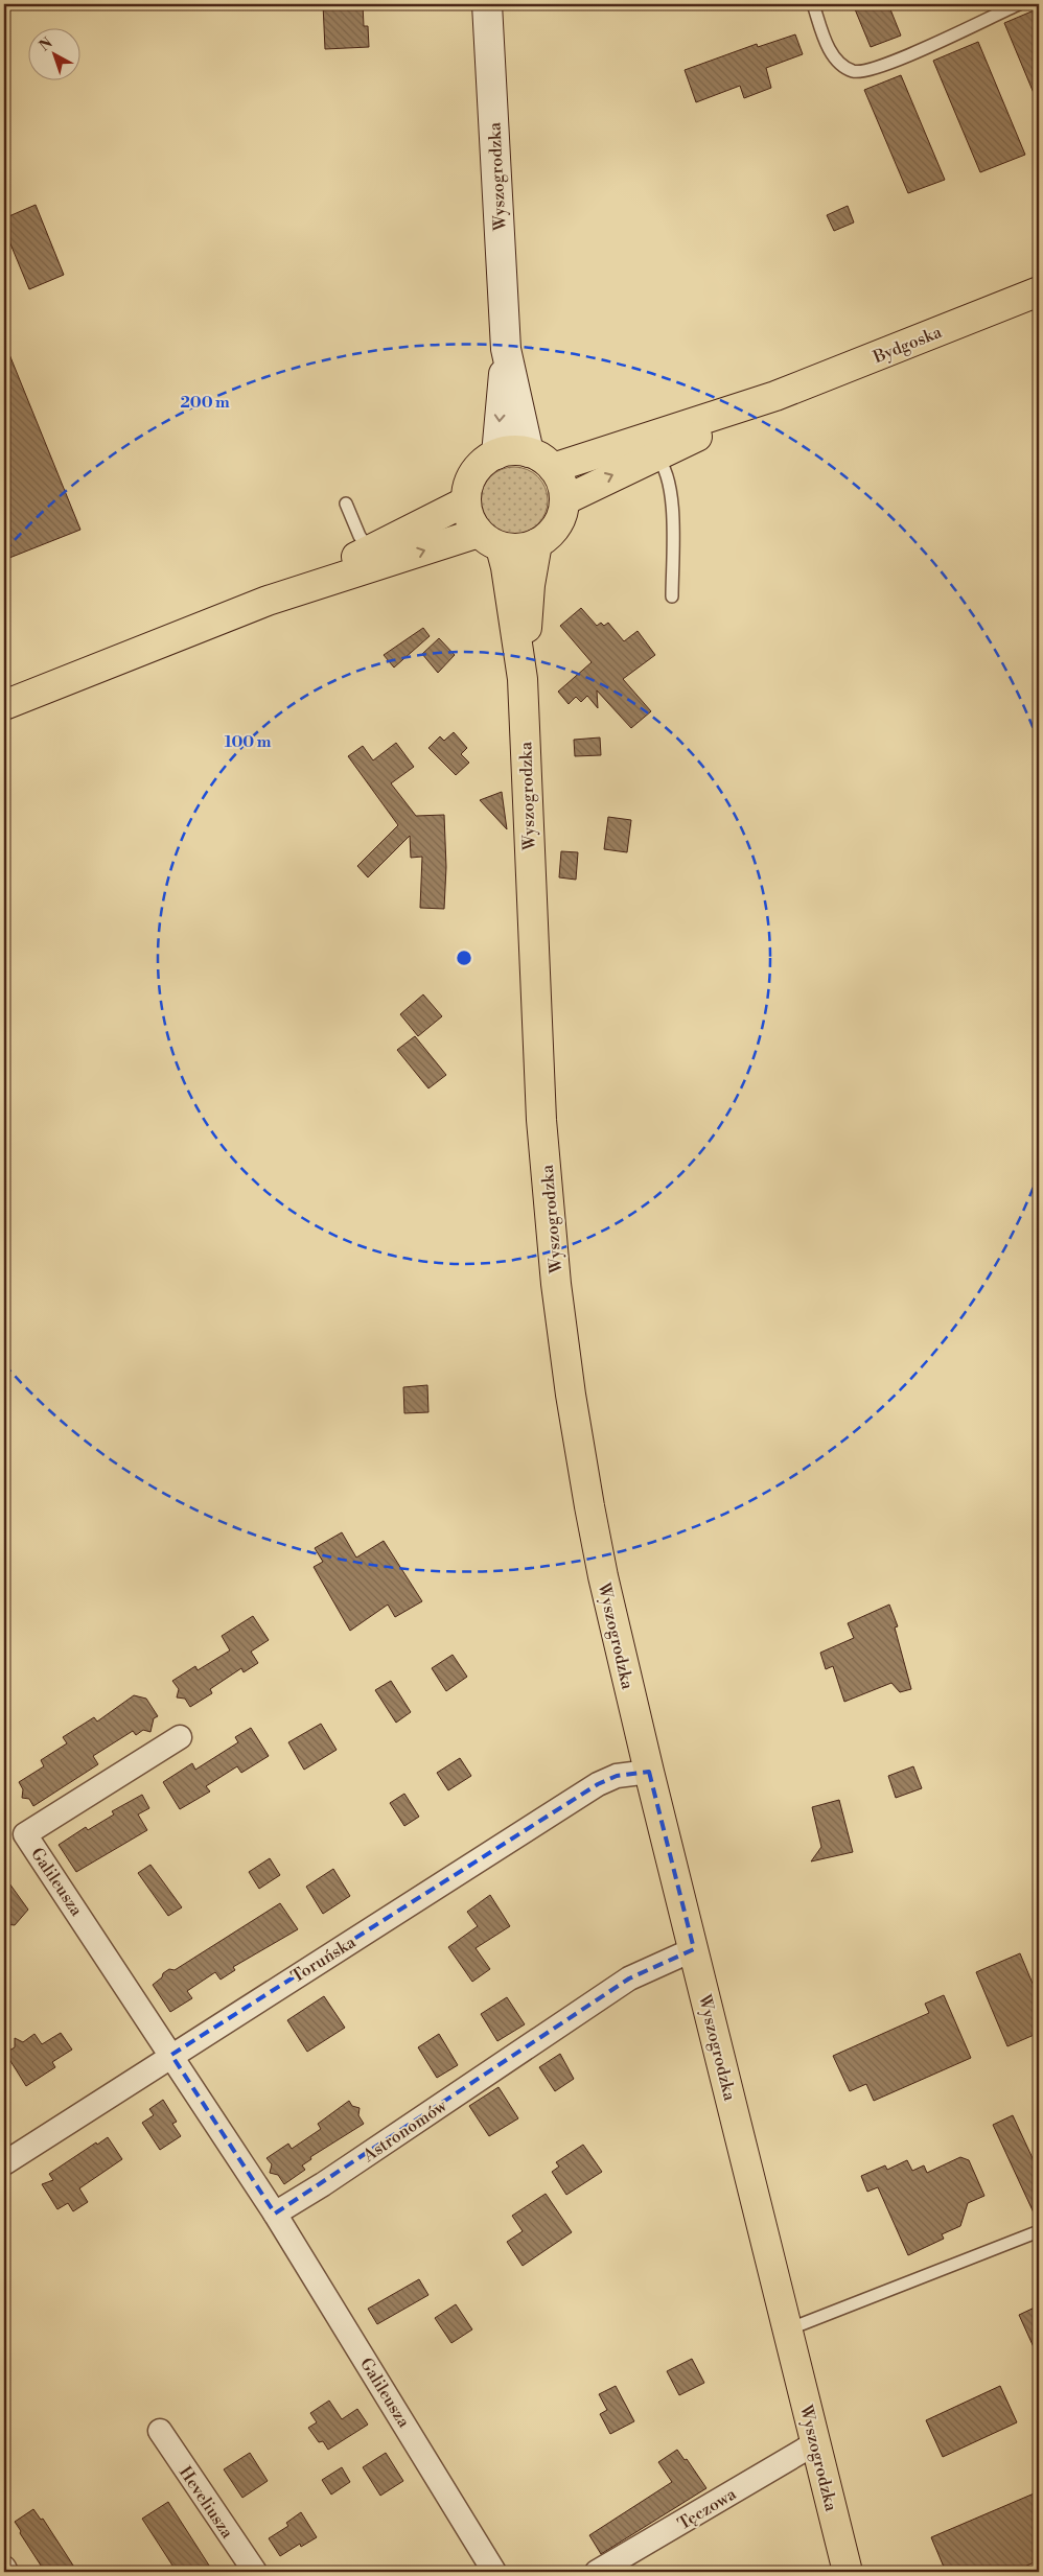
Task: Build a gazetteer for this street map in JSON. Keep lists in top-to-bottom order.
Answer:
{
  "streets": {
    "main road": ["Wyszogrodzka", "Bydgoska"],
    "street": [
      "Galileusza",
      "Toruńska",
      "Astronomów",
      "Heveliusza",
      "Tęczowa"
    ]
  },
  "crossings": [
    ["Wyszogrodzka", "Bydgoska"],
    ["Wyszogrodzka", "Toruńska"],
    ["Wyszogrodzka", "Astronomów"],
    ["Wyszogrodzka", "Tęczowa"],
    ["Galileusza", "Toruńska"],
    ["Galileusza", "Astronomów"]
  ],
  "north": "top left",
  "rings": ["200 m", "100 m"]
}
